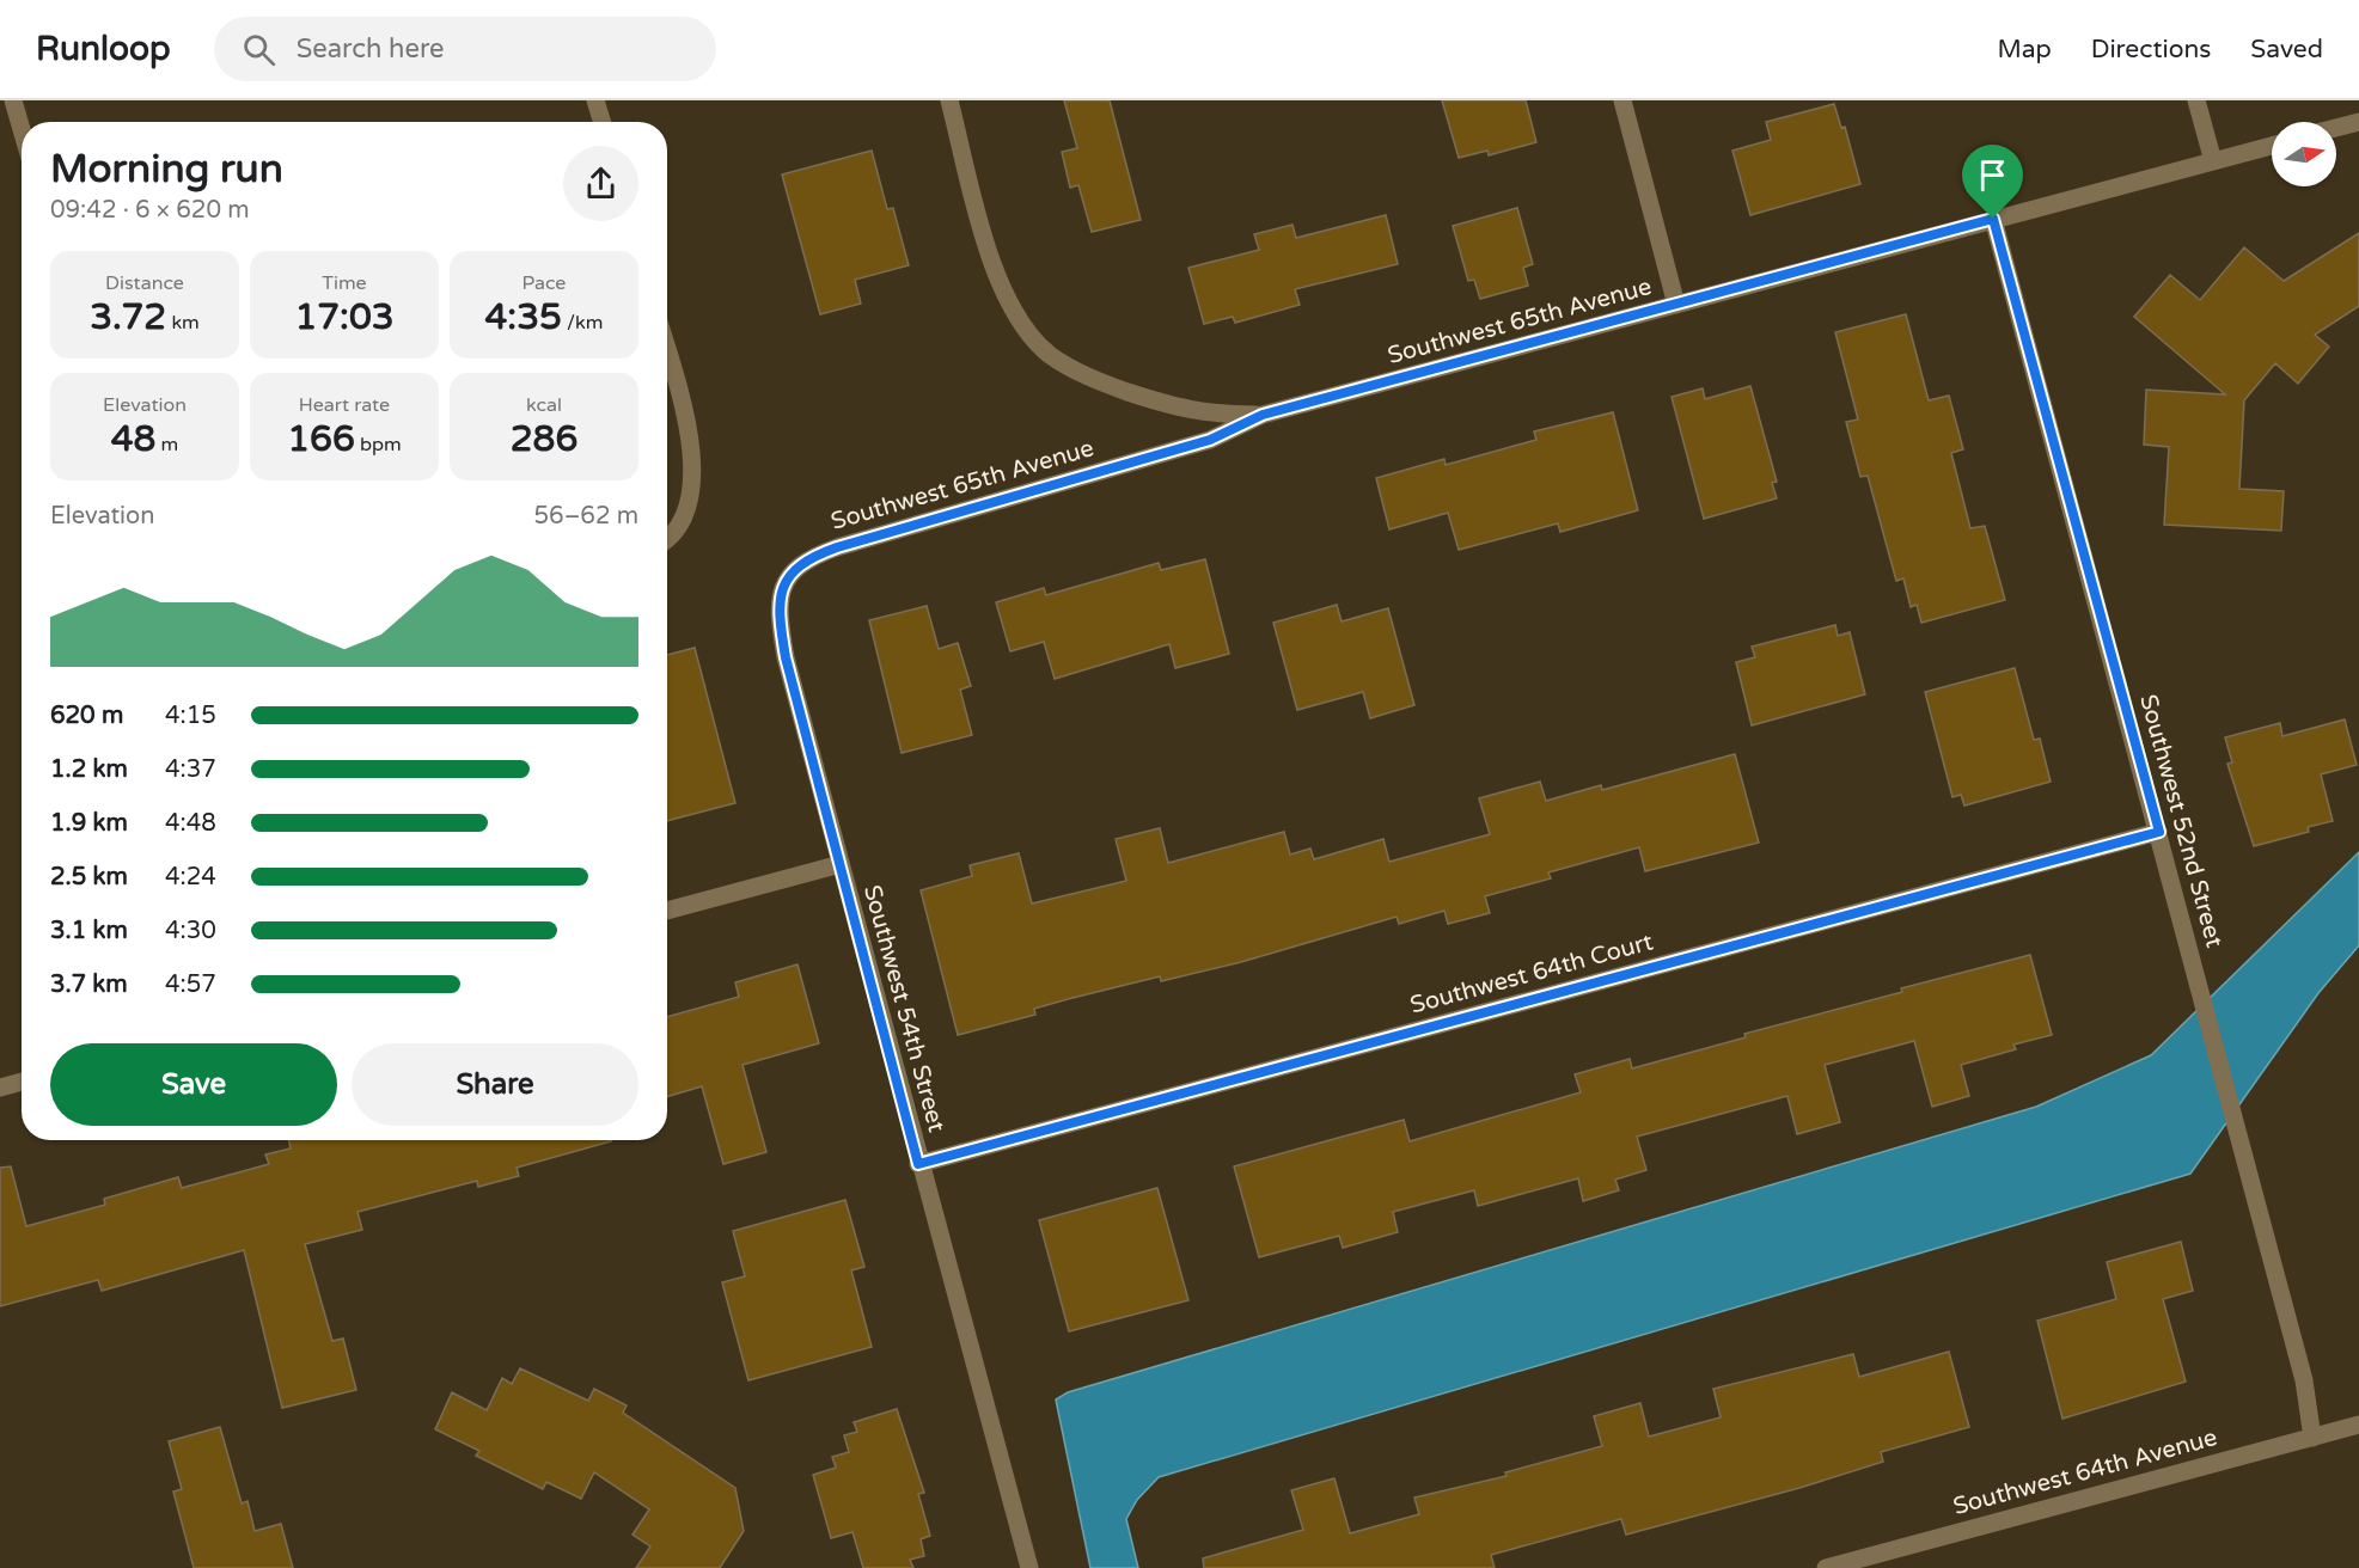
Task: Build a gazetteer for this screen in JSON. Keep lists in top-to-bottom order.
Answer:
{
  "streets": {
    "street": [
      "Southwest 65th Avenue",
      "Southwest 52nd Street",
      "Southwest 64th Court",
      "Southwest 54th Street",
      "Southwest 64th Avenue"
    ]
  },
  "crossings": [
    ["Southwest 65th Avenue", "Southwest 52nd Street"],
    ["Southwest 65th Avenue", "Southwest 54th Street"],
    ["Southwest 52nd Street", "Southwest 64th Court"],
    ["Southwest 52nd Street", "Southwest 64th Avenue"],
    ["Southwest 64th Court", "Southwest 54th Street"]
  ],
  "north": "right",
  "page": {
    "header": "Runloop",
    "search": "Search here",
    "nav": ["Map", "Directions", "Saved"],
    "heading": ["Morning run", "09:42 · 6 × 620 m"],
    "stats": [
      ["Distance", "3.72 km"],
      ["Time", "17:03"],
      ["Pace", "4:35 /km"],
      ["Elevation", "48 m"],
      ["Heart rate", "166 bpm"],
      ["kcal", "286"]
    ],
    "chart": ["Elevation", "56–62 m"],
    "list": [
      {
        "name": "620 m",
        "note": "4:15"
      },
      {
        "name": "1.2 km",
        "note": "4:37"
      },
      {
        "name": "1.9 km",
        "note": "4:48"
      },
      {
        "name": "2.5 km",
        "note": "4:24"
      },
      {
        "name": "3.1 km",
        "note": "4:30"
      },
      {
        "name": "3.7 km",
        "note": "4:57"
      }
    ],
    "buttons": ["Save", "Share"]
  }
}
